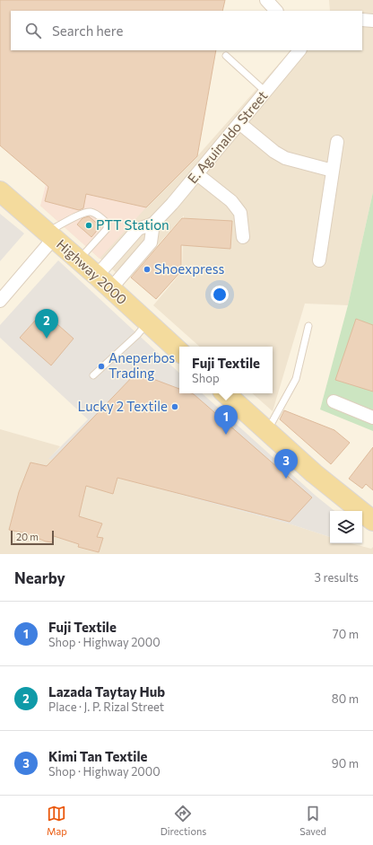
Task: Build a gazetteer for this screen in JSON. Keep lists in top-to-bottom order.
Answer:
{
  "streets": {
    "main road": ["Highway 2000"],
    "street": ["E. Aguinaldo Street"]
  },
  "crossings": [
    ["E. Aguinaldo Street", "Highway 2000"]
  ],
  "places": [
    "PTT Station",
    "Shoexpress",
    "Aneperbos Trading",
    "Lucky 2 Textile"
  ],
  "scale_bar": "20 m",
  "page": {
    "search": "Search here",
    "pins": ["2", "1", "3"],
    "popup": ["Fuji Textile", "Shop"],
    "scale": "20 m",
    "heading": ["Nearby", "3 results"],
    "list": [
      {
        "mark": "1",
        "name": "Fuji Textile",
        "note": "Shop · Highway 2000",
        "value": "70 m"
      },
      {
        "mark": "2",
        "name": "Lazada Taytay Hub",
        "note": "Place · J. P. Rizal Street",
        "value": "80 m"
      },
      {
        "mark": "3",
        "name": "Kimi Tan Textile",
        "note": "Shop · Highway 2000",
        "value": "90 m"
      }
    ],
    "nav": ["Map", "Directions", "Saved"]
  }
}
